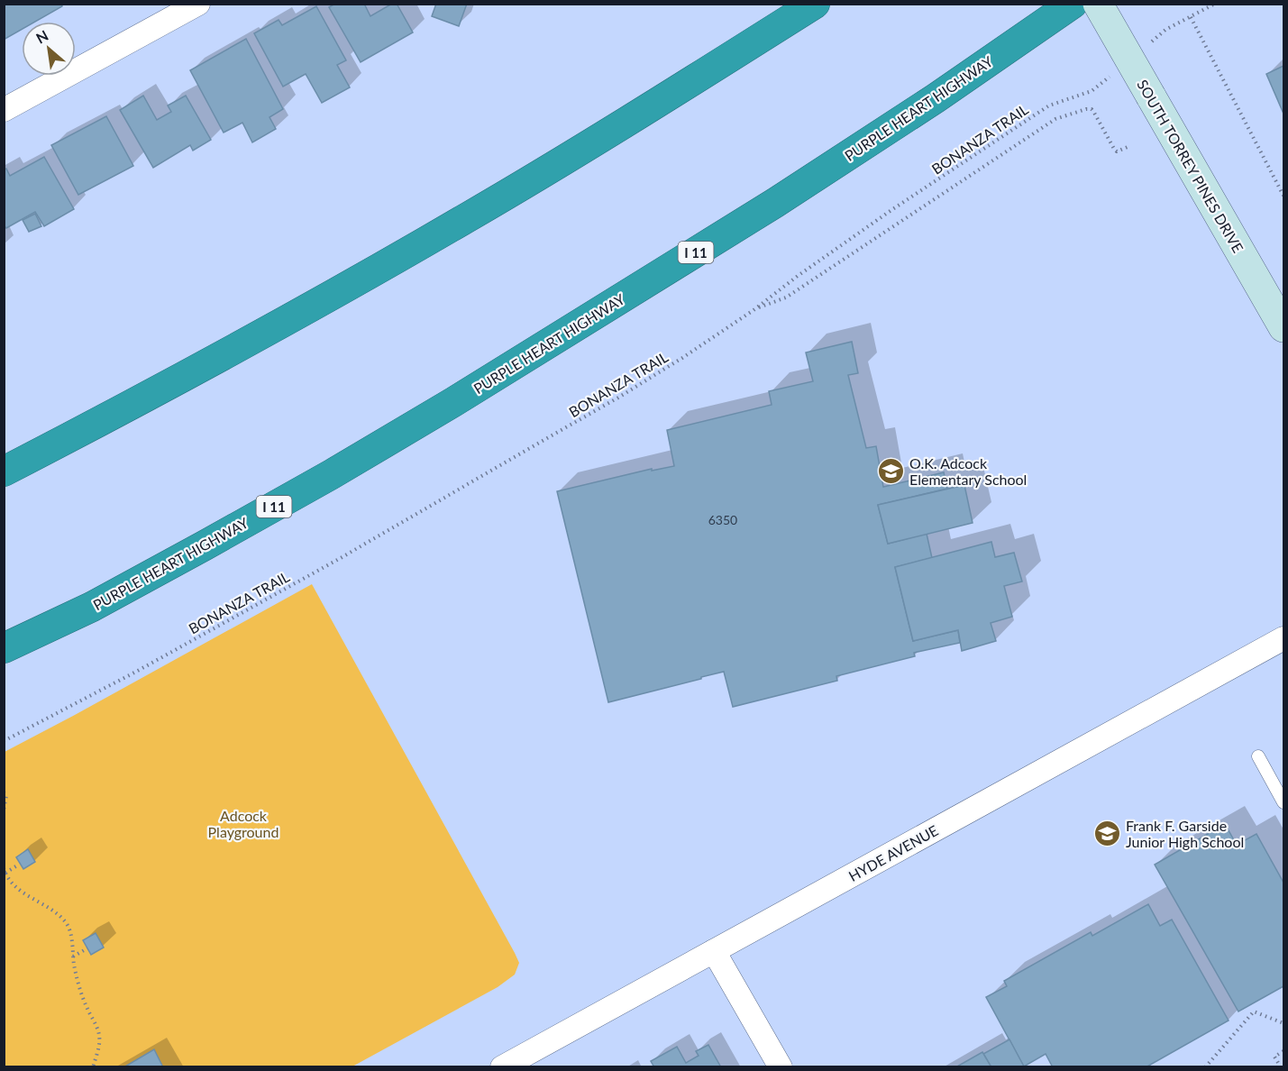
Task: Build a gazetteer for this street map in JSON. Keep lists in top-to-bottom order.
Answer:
{
  "streets": {
    "highway": ["PURPLE HEART HIGHWAY", "I 11"],
    "main road": ["SOUTH TORREY PINES DRIVE"],
    "street": ["HYDE AVENUE"],
    "path": ["BONANZA TRAIL"]
  },
  "parks": ["Adcock Playground"],
  "places": {
    "school or university": ["O.K. Adcock Elementary School", "Frank F. Garside Junior High School"]
  },
  "house_numbers": ["6350"],
  "north": "top left"
}
